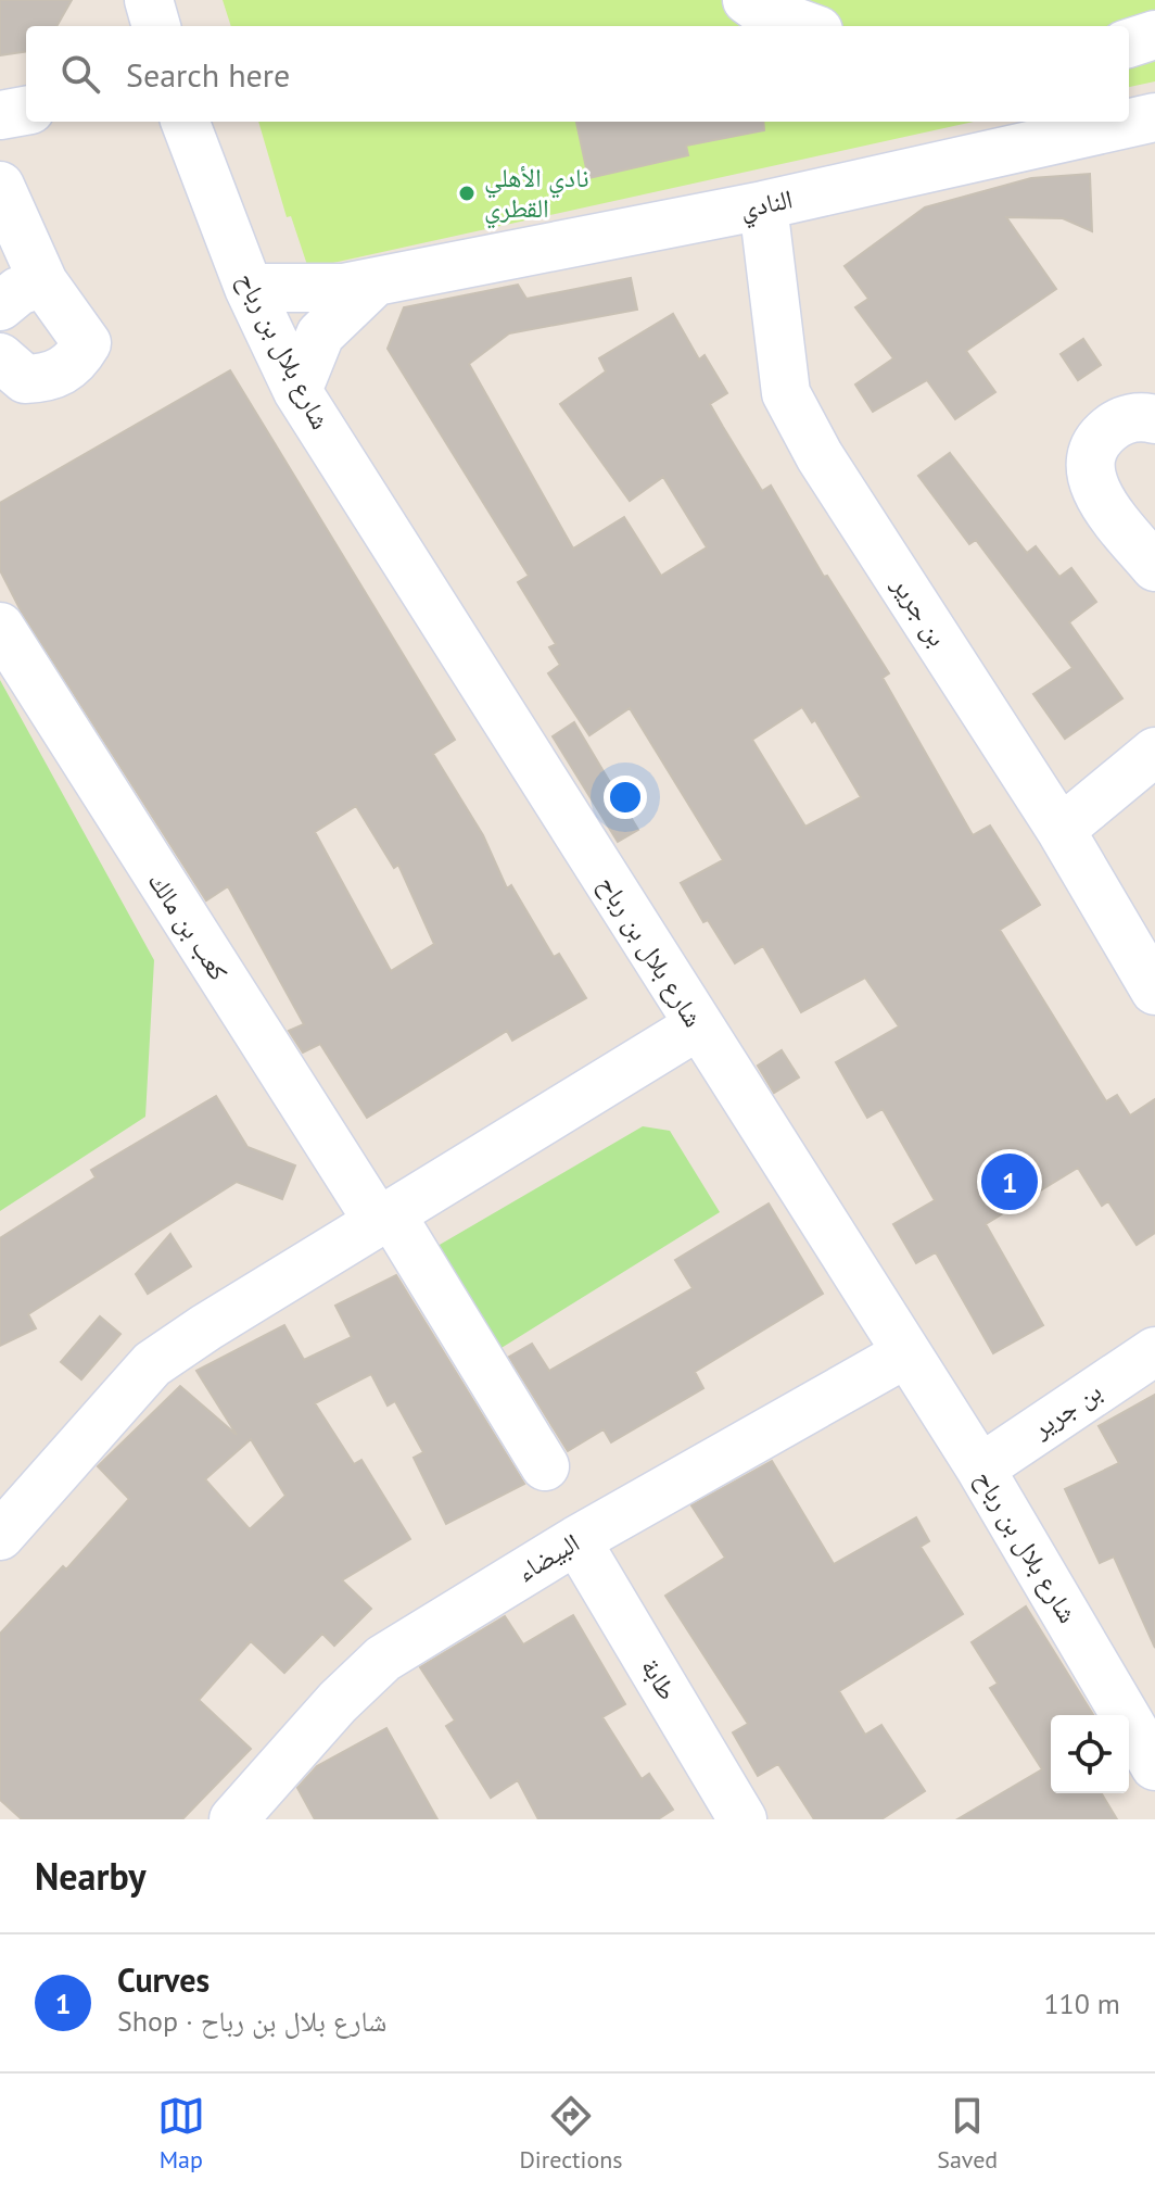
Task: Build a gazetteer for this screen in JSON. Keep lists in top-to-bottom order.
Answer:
{
  "streets": {
    "street": [
      "النادي",
      "شارع بلال بن رباح",
      "بن جرير",
      "كعب بن مالك",
      "البيضاء",
      "طابة"
    ]
  },
  "crossings": [
    ["النادي", "شارع بلال بن رباح"],
    ["النادي", "بن جرير"],
    ["شارع بلال بن رباح", "بن جرير"],
    ["شارع بلال بن رباح", "البيضاء"],
    ["البيضاء", "طابة"]
  ],
  "places": ["نادي الأهلي القطري"],
  "page": {
    "search": "Search here",
    "pins": "1",
    "heading": "Nearby",
    "list": [
      {
        "mark": "1",
        "name": "Curves",
        "note": "Shop · شارع بلال بن رباح",
        "value": "110 m"
      }
    ],
    "nav": ["Map", "Directions", "Saved"]
  }
}
